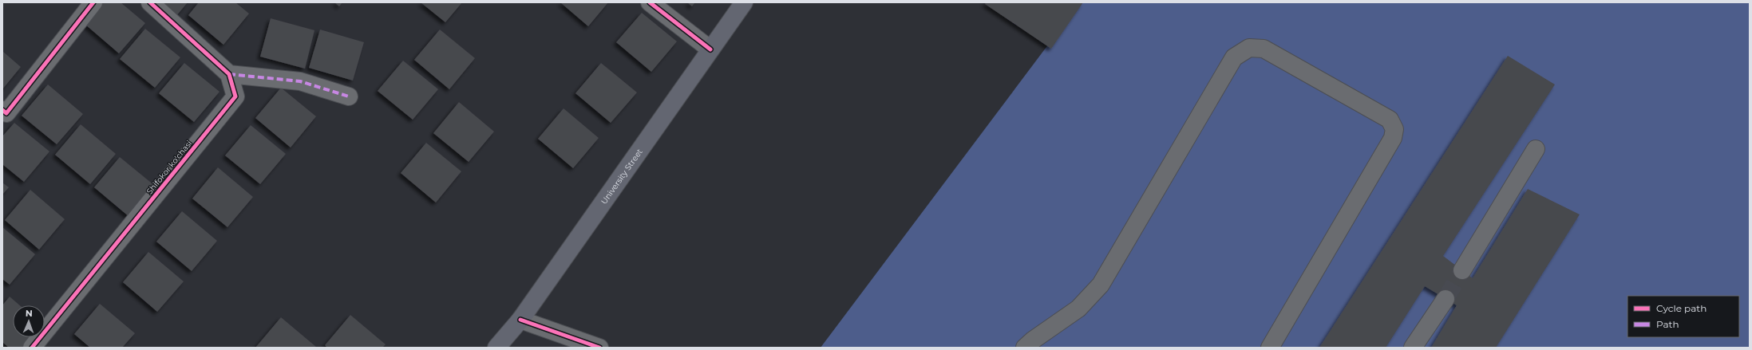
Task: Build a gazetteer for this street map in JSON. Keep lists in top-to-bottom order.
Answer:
{
  "streets": {
    "main road": ["University Street"],
    "street": ["Shifokor ko'chasi"]
  },
  "legend": ["Cycle path", "Path"],
  "north": "top"
}
